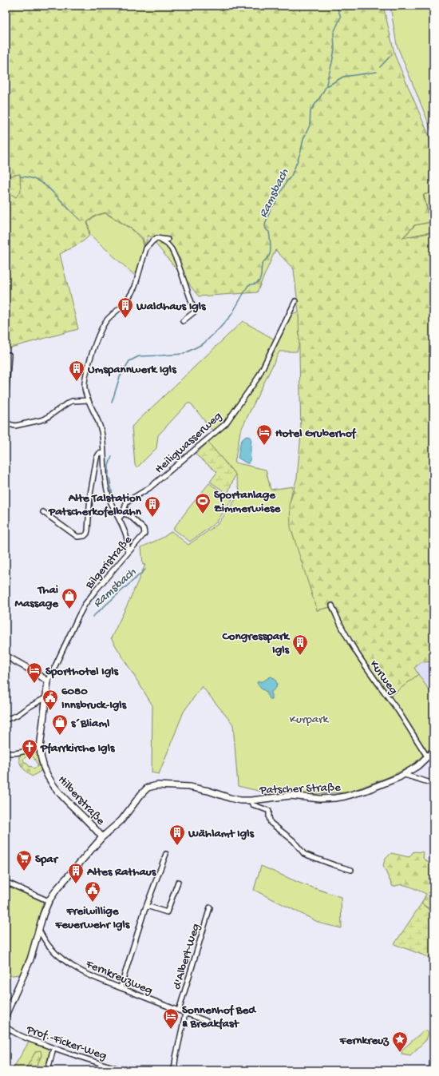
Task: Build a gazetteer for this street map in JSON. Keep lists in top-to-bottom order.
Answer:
{
  "streets": {
    "main road": ["Patscher Straße", "Hilberstraße"],
    "street": [
      "Heiligwasserweg",
      "Bilgeristraße",
      "Kurweg",
      "d'Albert-Weg",
      "Fernkreuzweg",
      "Prof.-Ficker-Weg"
    ]
  },
  "crossings": [
    ["Heiligwasserweg", "Bilgeristraße"],
    ["Bilgeristraße", "Hilberstraße"],
    ["Kurweg", "Patscher Straße"],
    ["Patscher Straße", "Hilberstraße"],
    ["Patscher Straße", "Fernkreuzweg"],
    ["d'Albert-Weg", "Fernkreuzweg"]
  ],
  "water": ["Ramsbach"],
  "parks": ["Kurpark"],
  "places": {
    "building": [
      "Waldhaus Igls",
      "Umspannwerk Igls",
      "Alte Talstation Patscherkofelbahn",
      "Congresspark Igls",
      "Wählamt Igls",
      "Altes Rathaus"
    ],
    "hotel": ["Hotel Gruberhof", "Sporthotel Igls", "Sonnenhof Bed & Breakfast"],
    "sports": ["Sportanlage Zimmerwiese"],
    "shop": ["Thai Massage", "s´Bliaml"],
    "public building": ["6080 Innsbruck-Igls", "Freiwillige Feuerwehr Igls"],
    "church": ["Pfarrkirche Igls"],
    "supermarket": ["Spar"],
    "place": ["Fernkreuz"]
  }
}
